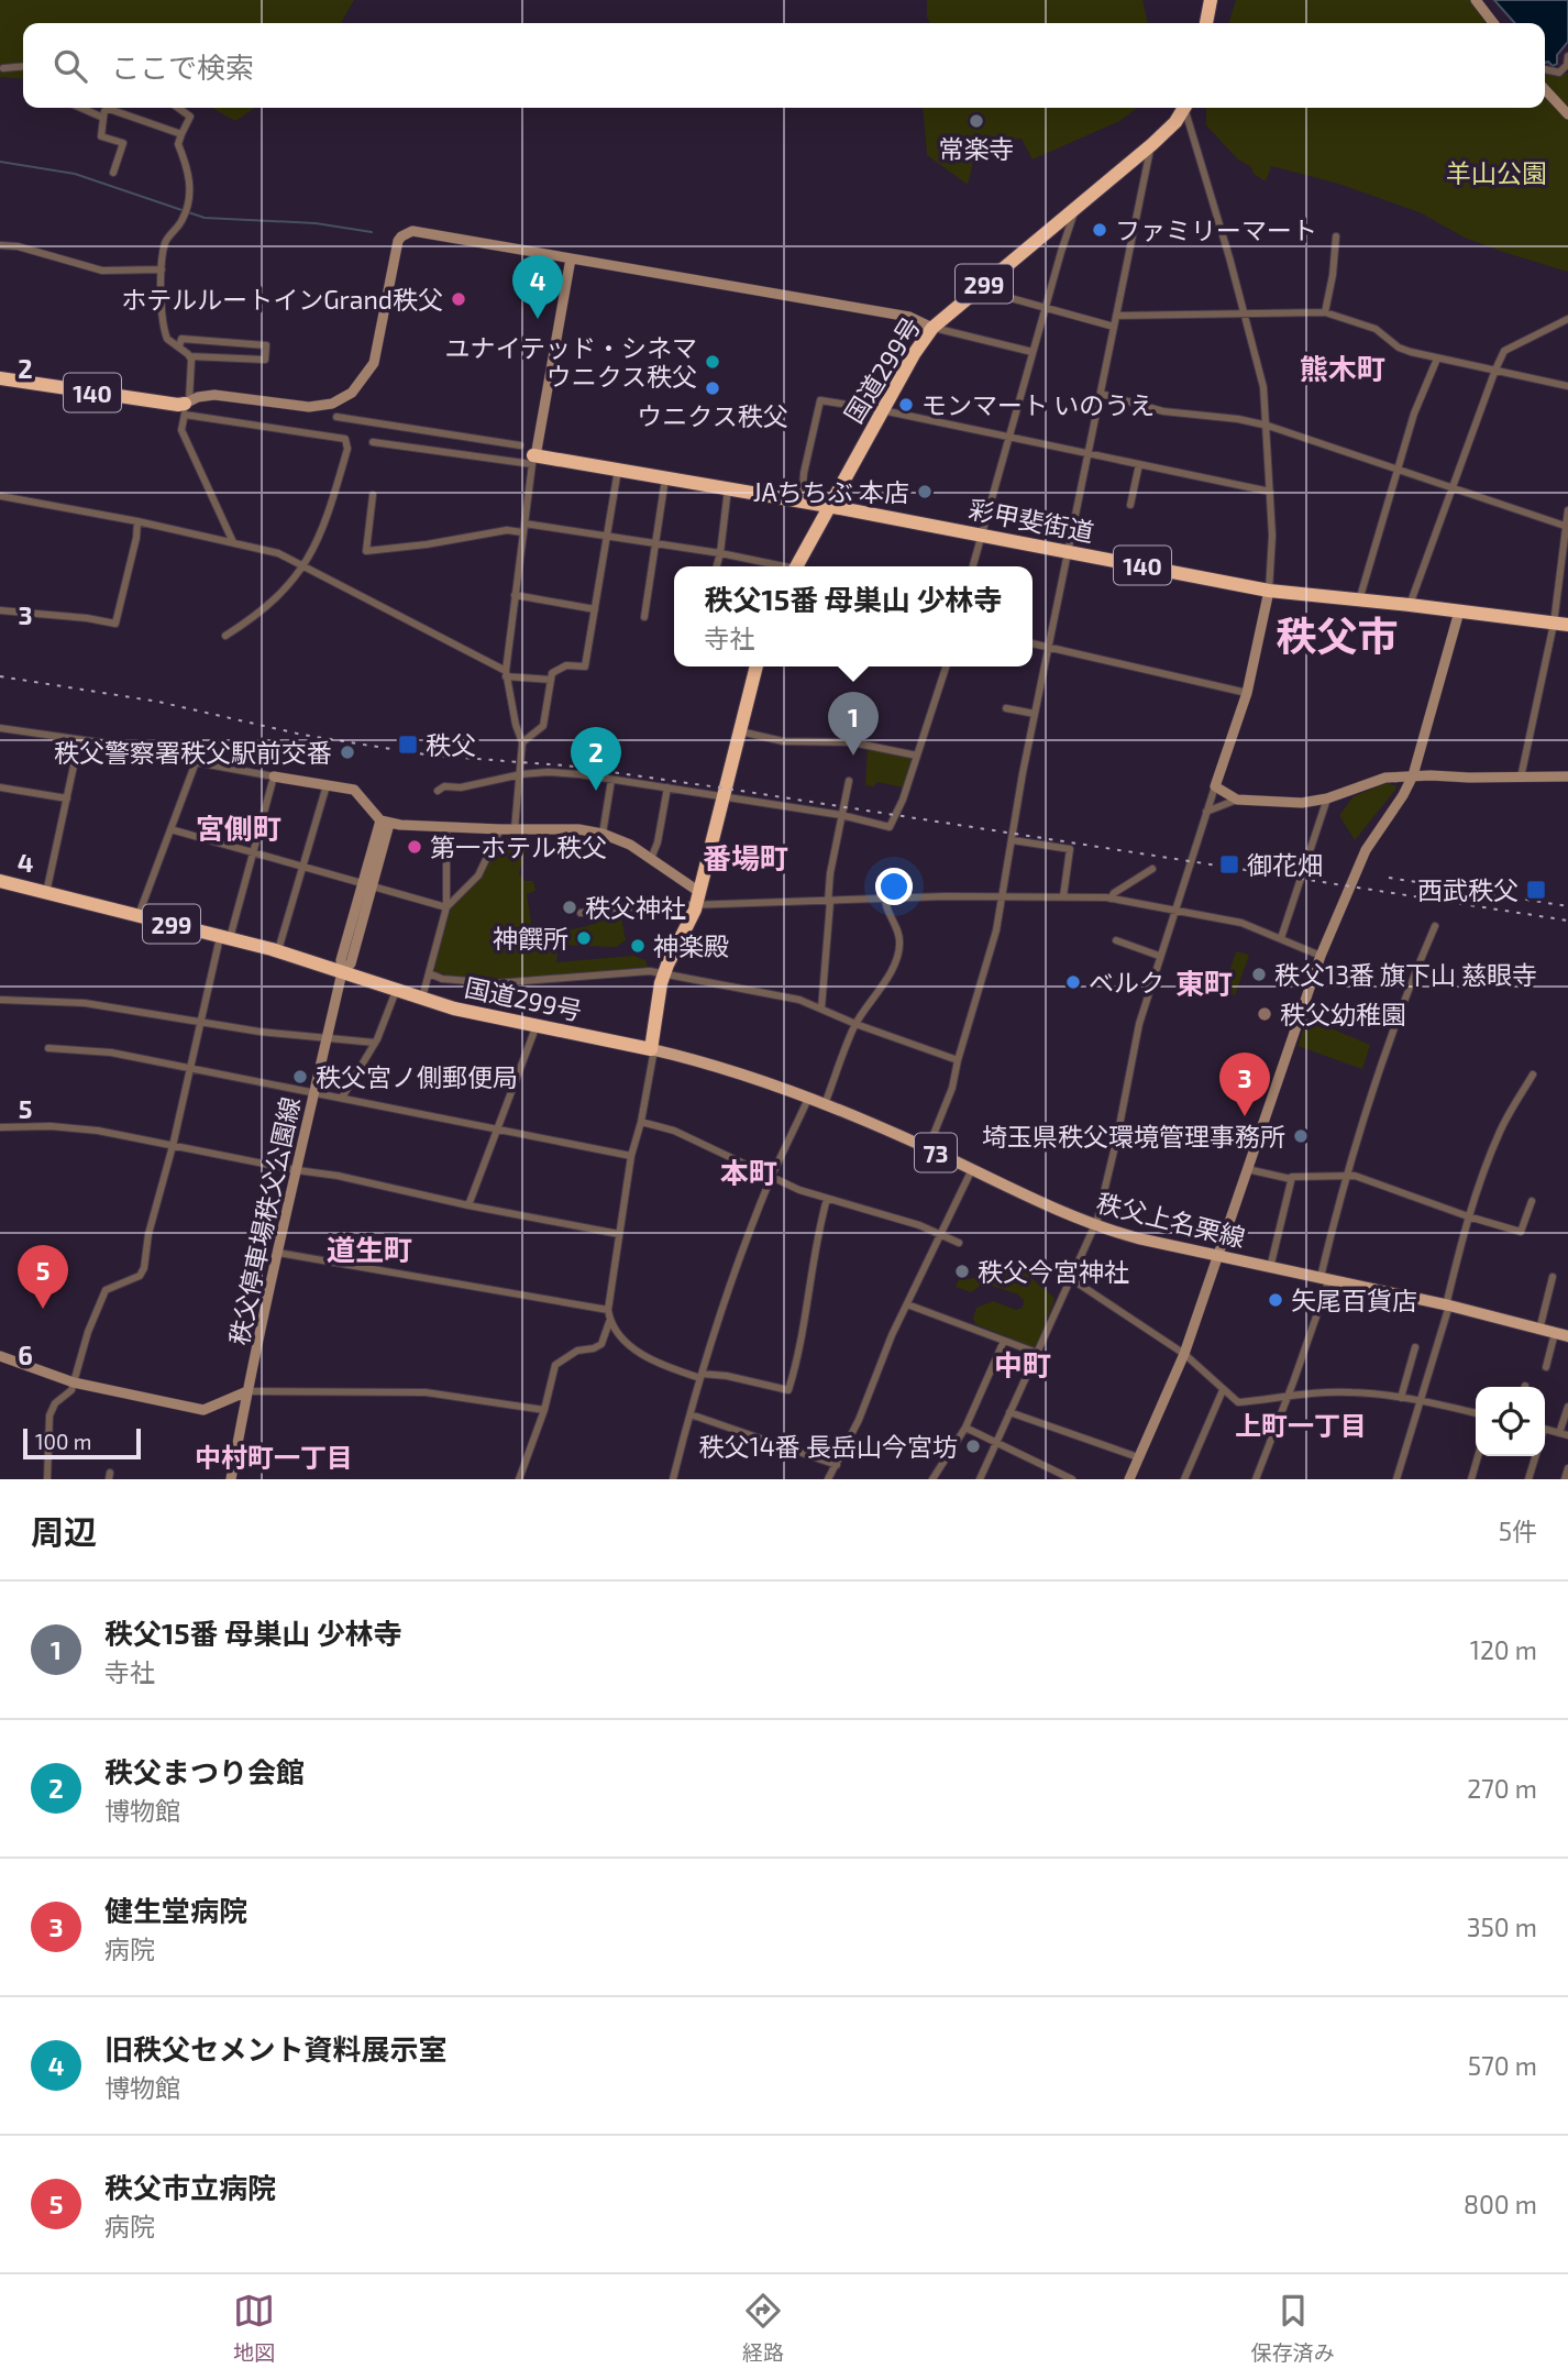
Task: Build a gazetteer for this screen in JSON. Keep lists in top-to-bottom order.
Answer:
{
  "streets": {
    "highway": [
      "299",
      "国道299号",
      "140",
      "彩甲斐街道"
    ],
    "main road": ["73", "秩父上名栗線"],
    "street": ["秩父停車場秩父公園線"]
  },
  "crossings": [
    ["国道299号", "彩甲斐街道"],
    ["国道299号", "秩父上名栗線"],
    ["国道299号", "秩父停車場秩父公園線"]
  ],
  "districts": [
    "熊木町",
    "秩父市",
    "宮側町",
    "番場町",
    "東町",
    "本町",
    "道生町",
    "中町",
    "上町一丁目",
    "中村町一丁目"
  ],
  "parks": ["羊山公園"],
  "places": {
    "other": [
      "常楽寺",
      "ファミリーマート",
      "ホテルルートインGrand秩父",
      "ユナイテッド・シネマ ウニクス秩父",
      "ウニクス秩父",
      "モンマート いのうえ",
      "JAちちぶ 本店",
      "秩父警察署秩父駅前交番",
      "第一ホテル秩父",
      "秩父神社",
      "神饌所",
      "神楽殿",
      "秩父13番 旗下山 慈眼寺",
      "ベルク",
      "秩父幼稚園",
      "秩父宮ノ側郵便局",
      "埼玉県秩父環境管理事務所",
      "秩父今宮神社",
      "矢尾百貨店",
      "秩父14番 長岳山今宮坊"
    ],
    "transit": ["秩父", "御花畑", "西武秩父"]
  },
  "scale_bar": "100 m",
  "page": {
    "search": "ここで検索",
    "pins": [
      "4",
      "1",
      "2",
      "3",
      "5"
    ],
    "popup": ["秩父15番 母巣山 少林寺", "寺社"],
    "scale": "100 m",
    "heading": ["周辺", "5件"],
    "list": [
      {
        "mark": "1",
        "name": "秩父15番 母巣山 少林寺",
        "note": "寺社",
        "value": "120 m"
      },
      {
        "mark": "2",
        "name": "秩父まつり会館",
        "note": "博物館",
        "value": "270 m"
      },
      {
        "mark": "3",
        "name": "健生堂病院",
        "note": "病院",
        "value": "350 m"
      },
      {
        "mark": "4",
        "name": "旧秩父セメント資料展示室",
        "note": "博物館",
        "value": "570 m"
      },
      {
        "mark": "5",
        "name": "秩父市立病院",
        "note": "病院",
        "value": "800 m"
      }
    ],
    "nav": ["地図", "経路", "保存済み"]
  },
  "grid": {
    "rows": [
      "2",
      "3",
      "4",
      "5",
      "6"
    ]
  }
}
